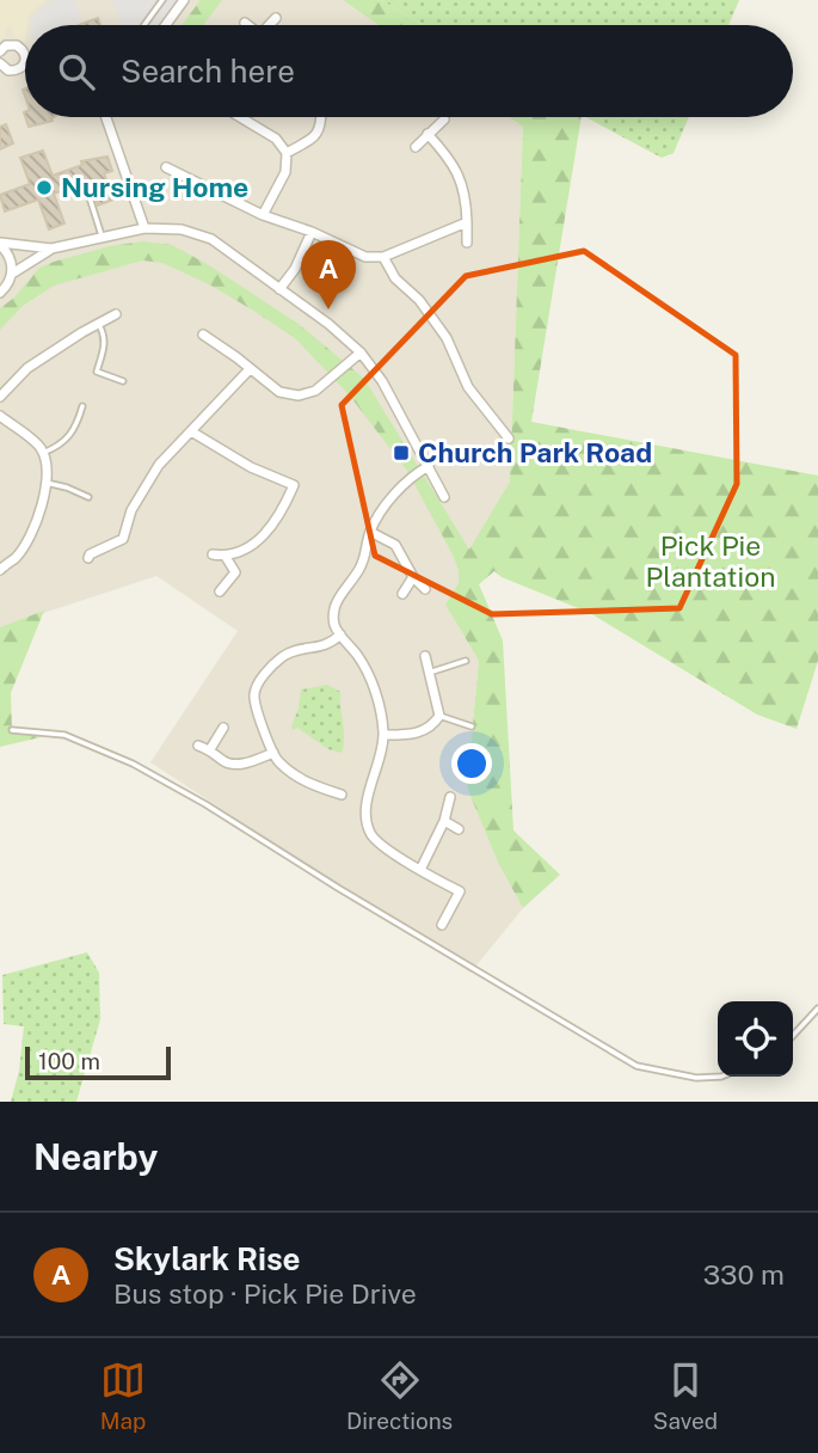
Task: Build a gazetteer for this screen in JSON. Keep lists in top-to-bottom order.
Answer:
{
  "parks": ["Pick Pie Plantation"],
  "places": {
    "other": ["Nursing Home"],
    "transit": ["Church Park Road"]
  },
  "scale_bar": "100 m",
  "page": {
    "search": "Search here",
    "pins": "A",
    "scale": "100 m",
    "heading": "Nearby",
    "list": [
      {
        "mark": "A",
        "name": "Skylark Rise",
        "note": "Bus stop · Pick Pie Drive",
        "value": "330 m"
      }
    ],
    "nav": ["Map", "Directions", "Saved"]
  }
}
